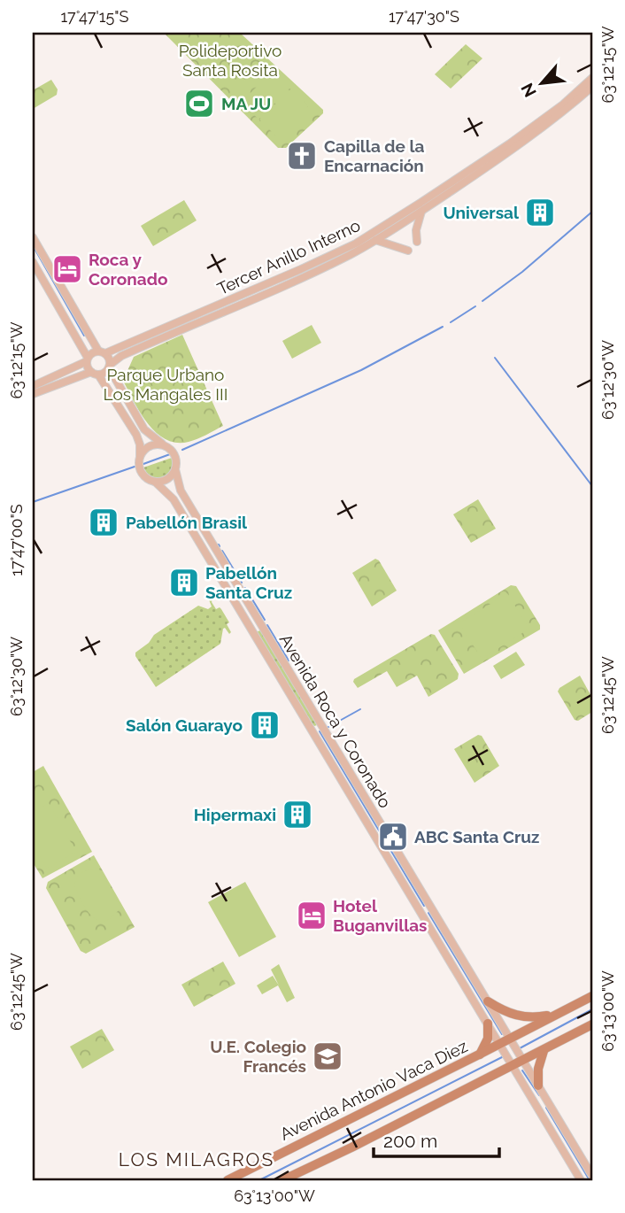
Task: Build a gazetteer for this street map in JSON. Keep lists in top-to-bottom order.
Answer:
{
  "streets": {
    "highway": ["Avenida Antonio Vaca Diez"],
    "main road": ["Tercer Anillo Interno", "Avenida Roca y Coronado"]
  },
  "crossings": [
    ["Avenida Roca y Coronado", "Avenida Antonio Vaca Diez"]
  ],
  "districts": ["LOS MILAGROS"],
  "parks": ["Polideportivo Santa Rosita", "Parque Urbano Los Mangales III"],
  "places": {
    "sports": ["MA JU"],
    "church": ["Capilla de la Encarnación"],
    "building": [
      "Universal",
      "Pabellón Brasil",
      "Pabellón Santa Cruz",
      "Salón Guarayo",
      "Hipermaxi"
    ],
    "hotel": ["Roca y Coronado", "Hotel Buganvillas"],
    "public building": ["ABC Santa Cruz"],
    "school or university": ["U.E. Colegio Francés"]
  },
  "scale_bar": "200 m",
  "north": "bottom left",
  "coordinates": [
    "17°47'15\"S",
    "17°47'30\"S",
    "63°12'15\"W",
    "63°12'30\"W",
    "17°47'00\"S",
    "63°12'45\"W",
    "63°13'00\"W"
  ]
}
